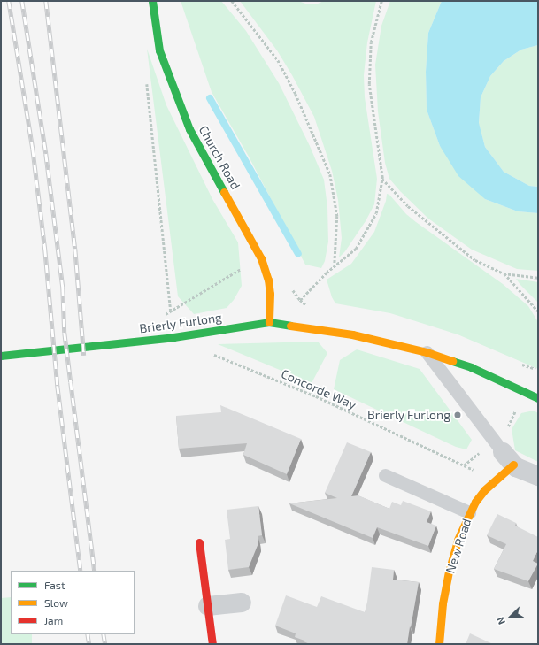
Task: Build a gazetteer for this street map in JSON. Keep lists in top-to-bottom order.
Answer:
{
  "streets": {
    "street": ["Church Road", "Brierly Furlong", "New Road"],
    "path": ["Concorde Way"]
  },
  "crossings": [
    ["Church Road", "Brierly Furlong"]
  ],
  "places": ["Brierly Furlong"],
  "legend": ["Fast", "Slow", "Jam"],
  "north": "bottom left"
}
